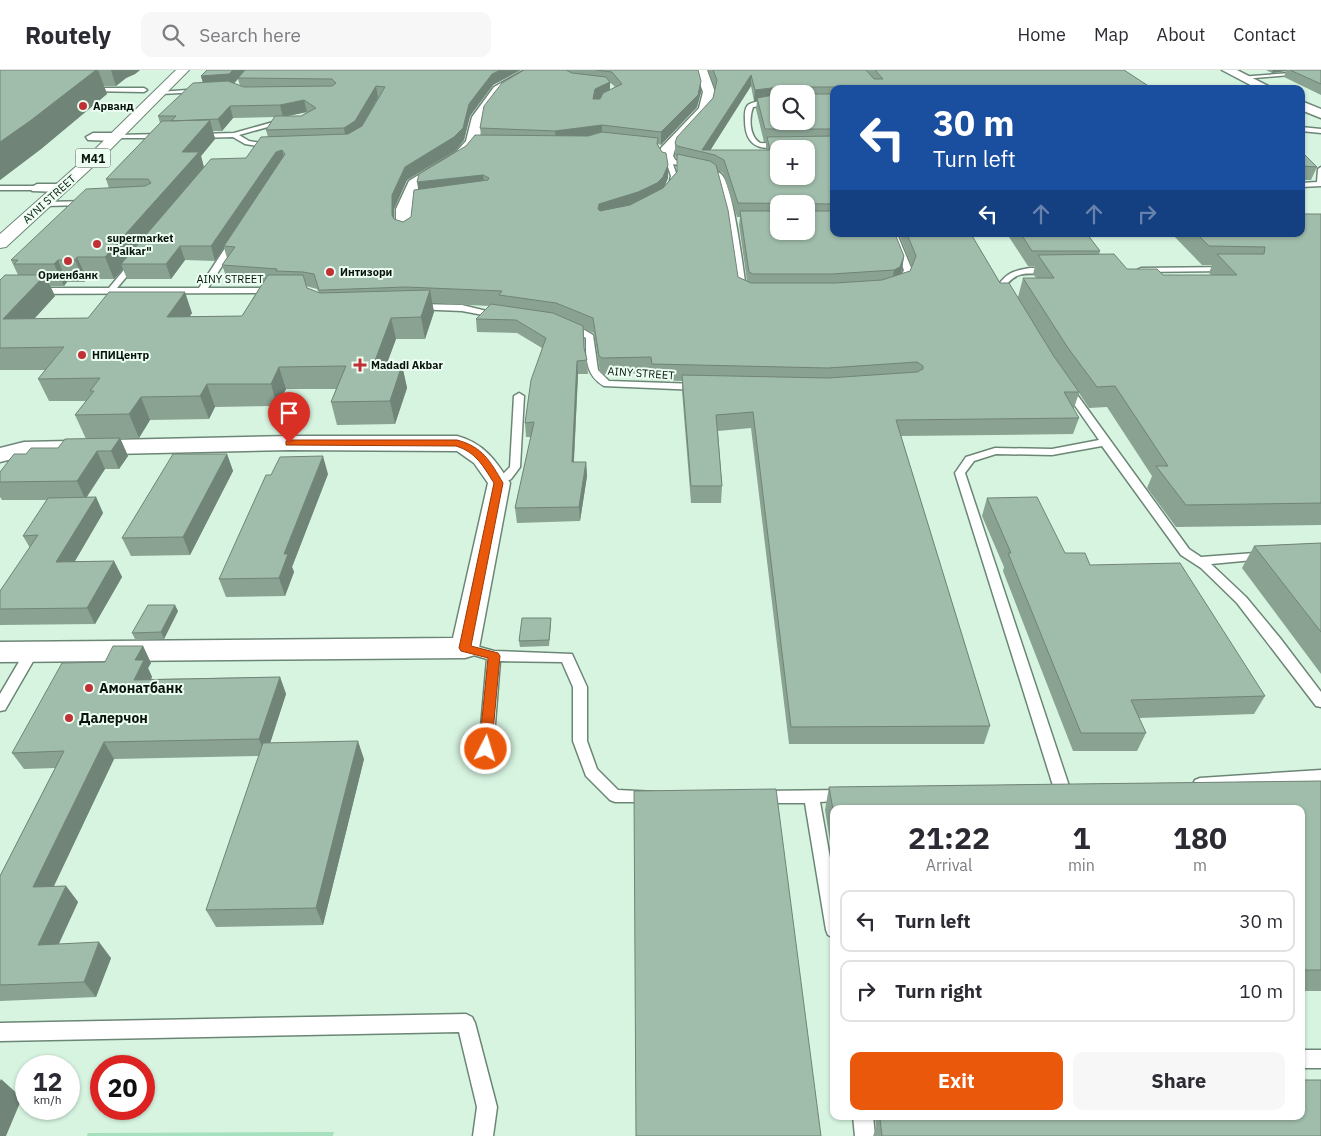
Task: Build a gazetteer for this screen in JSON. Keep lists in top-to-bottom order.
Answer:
{
  "streets": {
    "highway": ["M41", "AYNI STREET"],
    "lane": ["AINY STREET"]
  },
  "places": {
    "other": [
      "Арванд",
      "supermarket \"Paikar\"",
      "Ориенбанк",
      "Интизори",
      "НПИЦентр",
      "Амонатбанк",
      "Далерчон"
    ],
    "health": ["Madadi Akbar"]
  },
  "page": {
    "header": "Routely",
    "search": "Search here",
    "nav": [
      "Home",
      "Map",
      "About",
      "Contact"
    ],
    "map_buttons": ["+", "−"],
    "turn": ["30 m", "Turn left"],
    "eta": [
      "21:22",
      "Arrival",
      "1",
      "min",
      "180",
      "m"
    ],
    "list": [
      {
        "name": "Turn left",
        "value": "30 m"
      },
      {
        "name": "Turn right",
        "value": "10 m"
      }
    ],
    "buttons": ["Exit", "Share"],
    "speed": "12 km/h",
    "limit": "20"
  }
}
